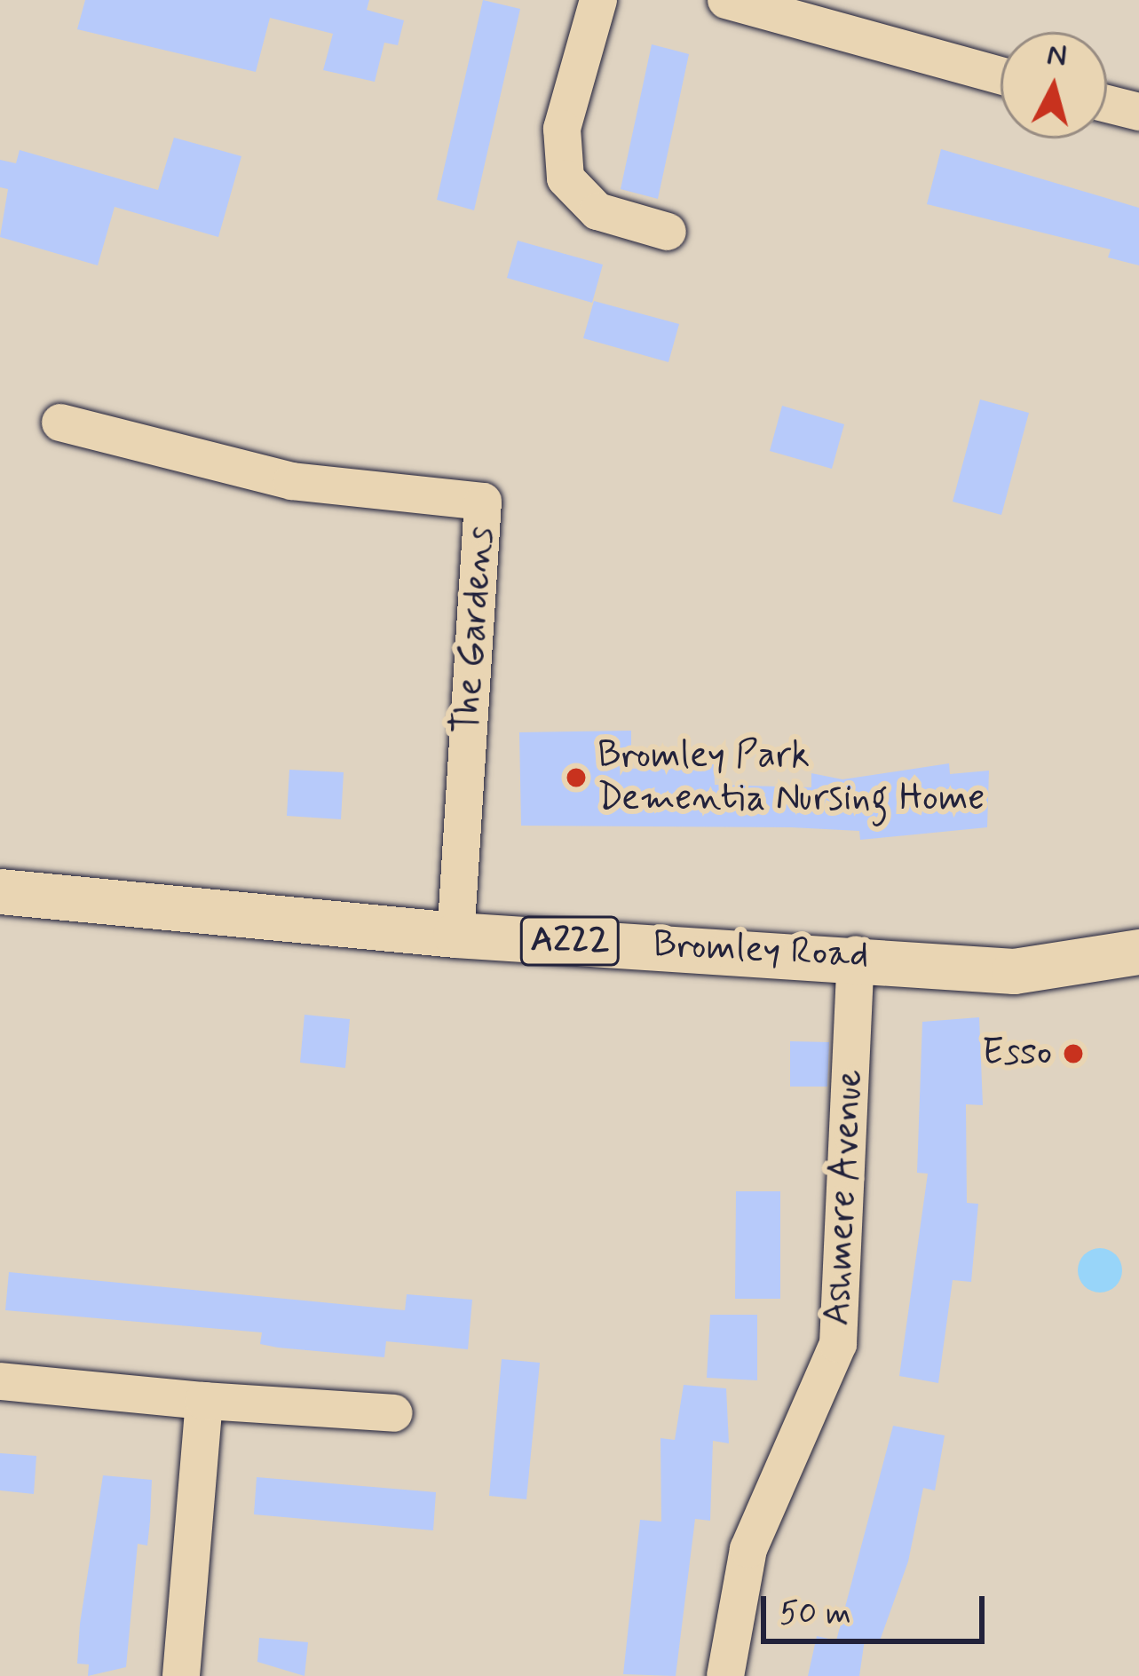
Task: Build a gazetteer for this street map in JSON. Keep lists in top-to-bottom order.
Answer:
{
  "streets": {
    "main road": ["A222", "Bromley Road"],
    "street": ["The Gardens", "Ashmere Avenue"]
  },
  "crossings": [
    ["The Gardens", "Bromley Road"],
    ["Bromley Road", "Ashmere Avenue"]
  ],
  "places": ["Bromley Park Dementia Nursing Home", "Esso"],
  "scale_bar": "50 m",
  "north": "top"
}
